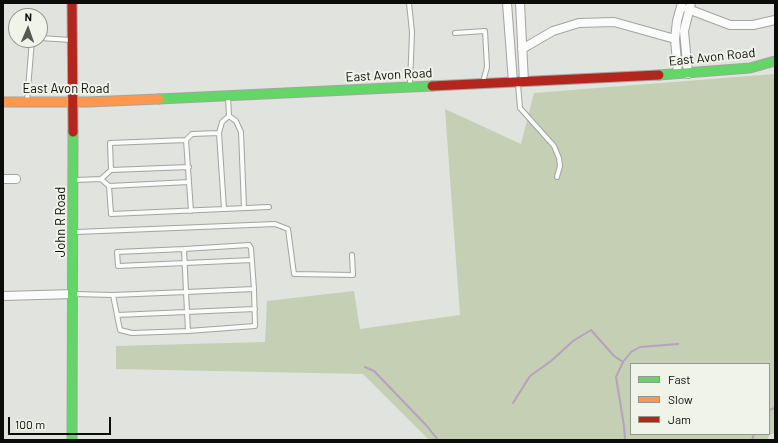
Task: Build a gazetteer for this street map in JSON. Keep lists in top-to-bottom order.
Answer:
{
  "streets": {
    "main road": ["East Avon Road", "John R Road"]
  },
  "crossings": [
    ["East Avon Road", "John R Road"]
  ],
  "legend": ["Fast", "Slow", "Jam"],
  "scale_bar": "100 m",
  "north": "top"
}
